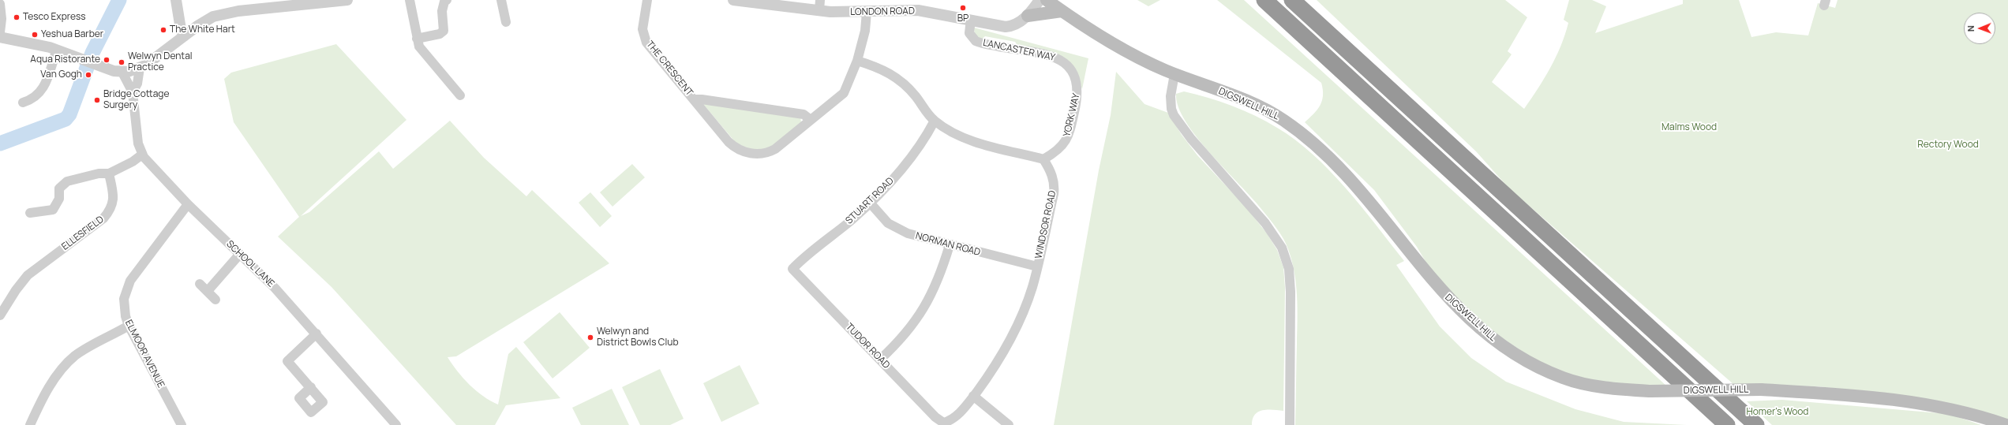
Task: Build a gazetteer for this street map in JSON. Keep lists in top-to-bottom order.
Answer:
{
  "streets": {
    "main road": ["DIGSWELL HILL"],
    "street": [
      "LONDON ROAD",
      "LANCASTER WAY",
      "THE CRESCENT",
      "YORK WAY",
      "STUART ROAD",
      "WINDSOR ROAD",
      "ELLESFIELD",
      "NORMAN ROAD",
      "SCHOOL LANE",
      "TUDOR ROAD",
      "ELMOOR AVENUE"
    ]
  },
  "crossings": [
    ["LONDON ROAD", "LANCASTER WAY"],
    ["LONDON ROAD", "THE CRESCENT"],
    ["LANCASTER WAY", "YORK WAY"],
    ["YORK WAY", "WINDSOR ROAD"],
    ["STUART ROAD", "NORMAN ROAD"],
    ["STUART ROAD", "TUDOR ROAD"],
    ["WINDSOR ROAD", "NORMAN ROAD"],
    ["WINDSOR ROAD", "TUDOR ROAD"],
    ["SCHOOL LANE", "ELMOOR AVENUE"]
  ],
  "parks": ["Malms Wood", "Rectory Wood", "Homer's Wood"],
  "places": [
    "BP",
    "Tesco Express",
    "The White Hart",
    "Yeshua Barber",
    "Aqua Ristorante",
    "Welwyn Dental Practice",
    "Van Gogh",
    "Bridge Cottage Surgery",
    "Welwyn and District Bowls Club"
  ],
  "north": "left"
}
